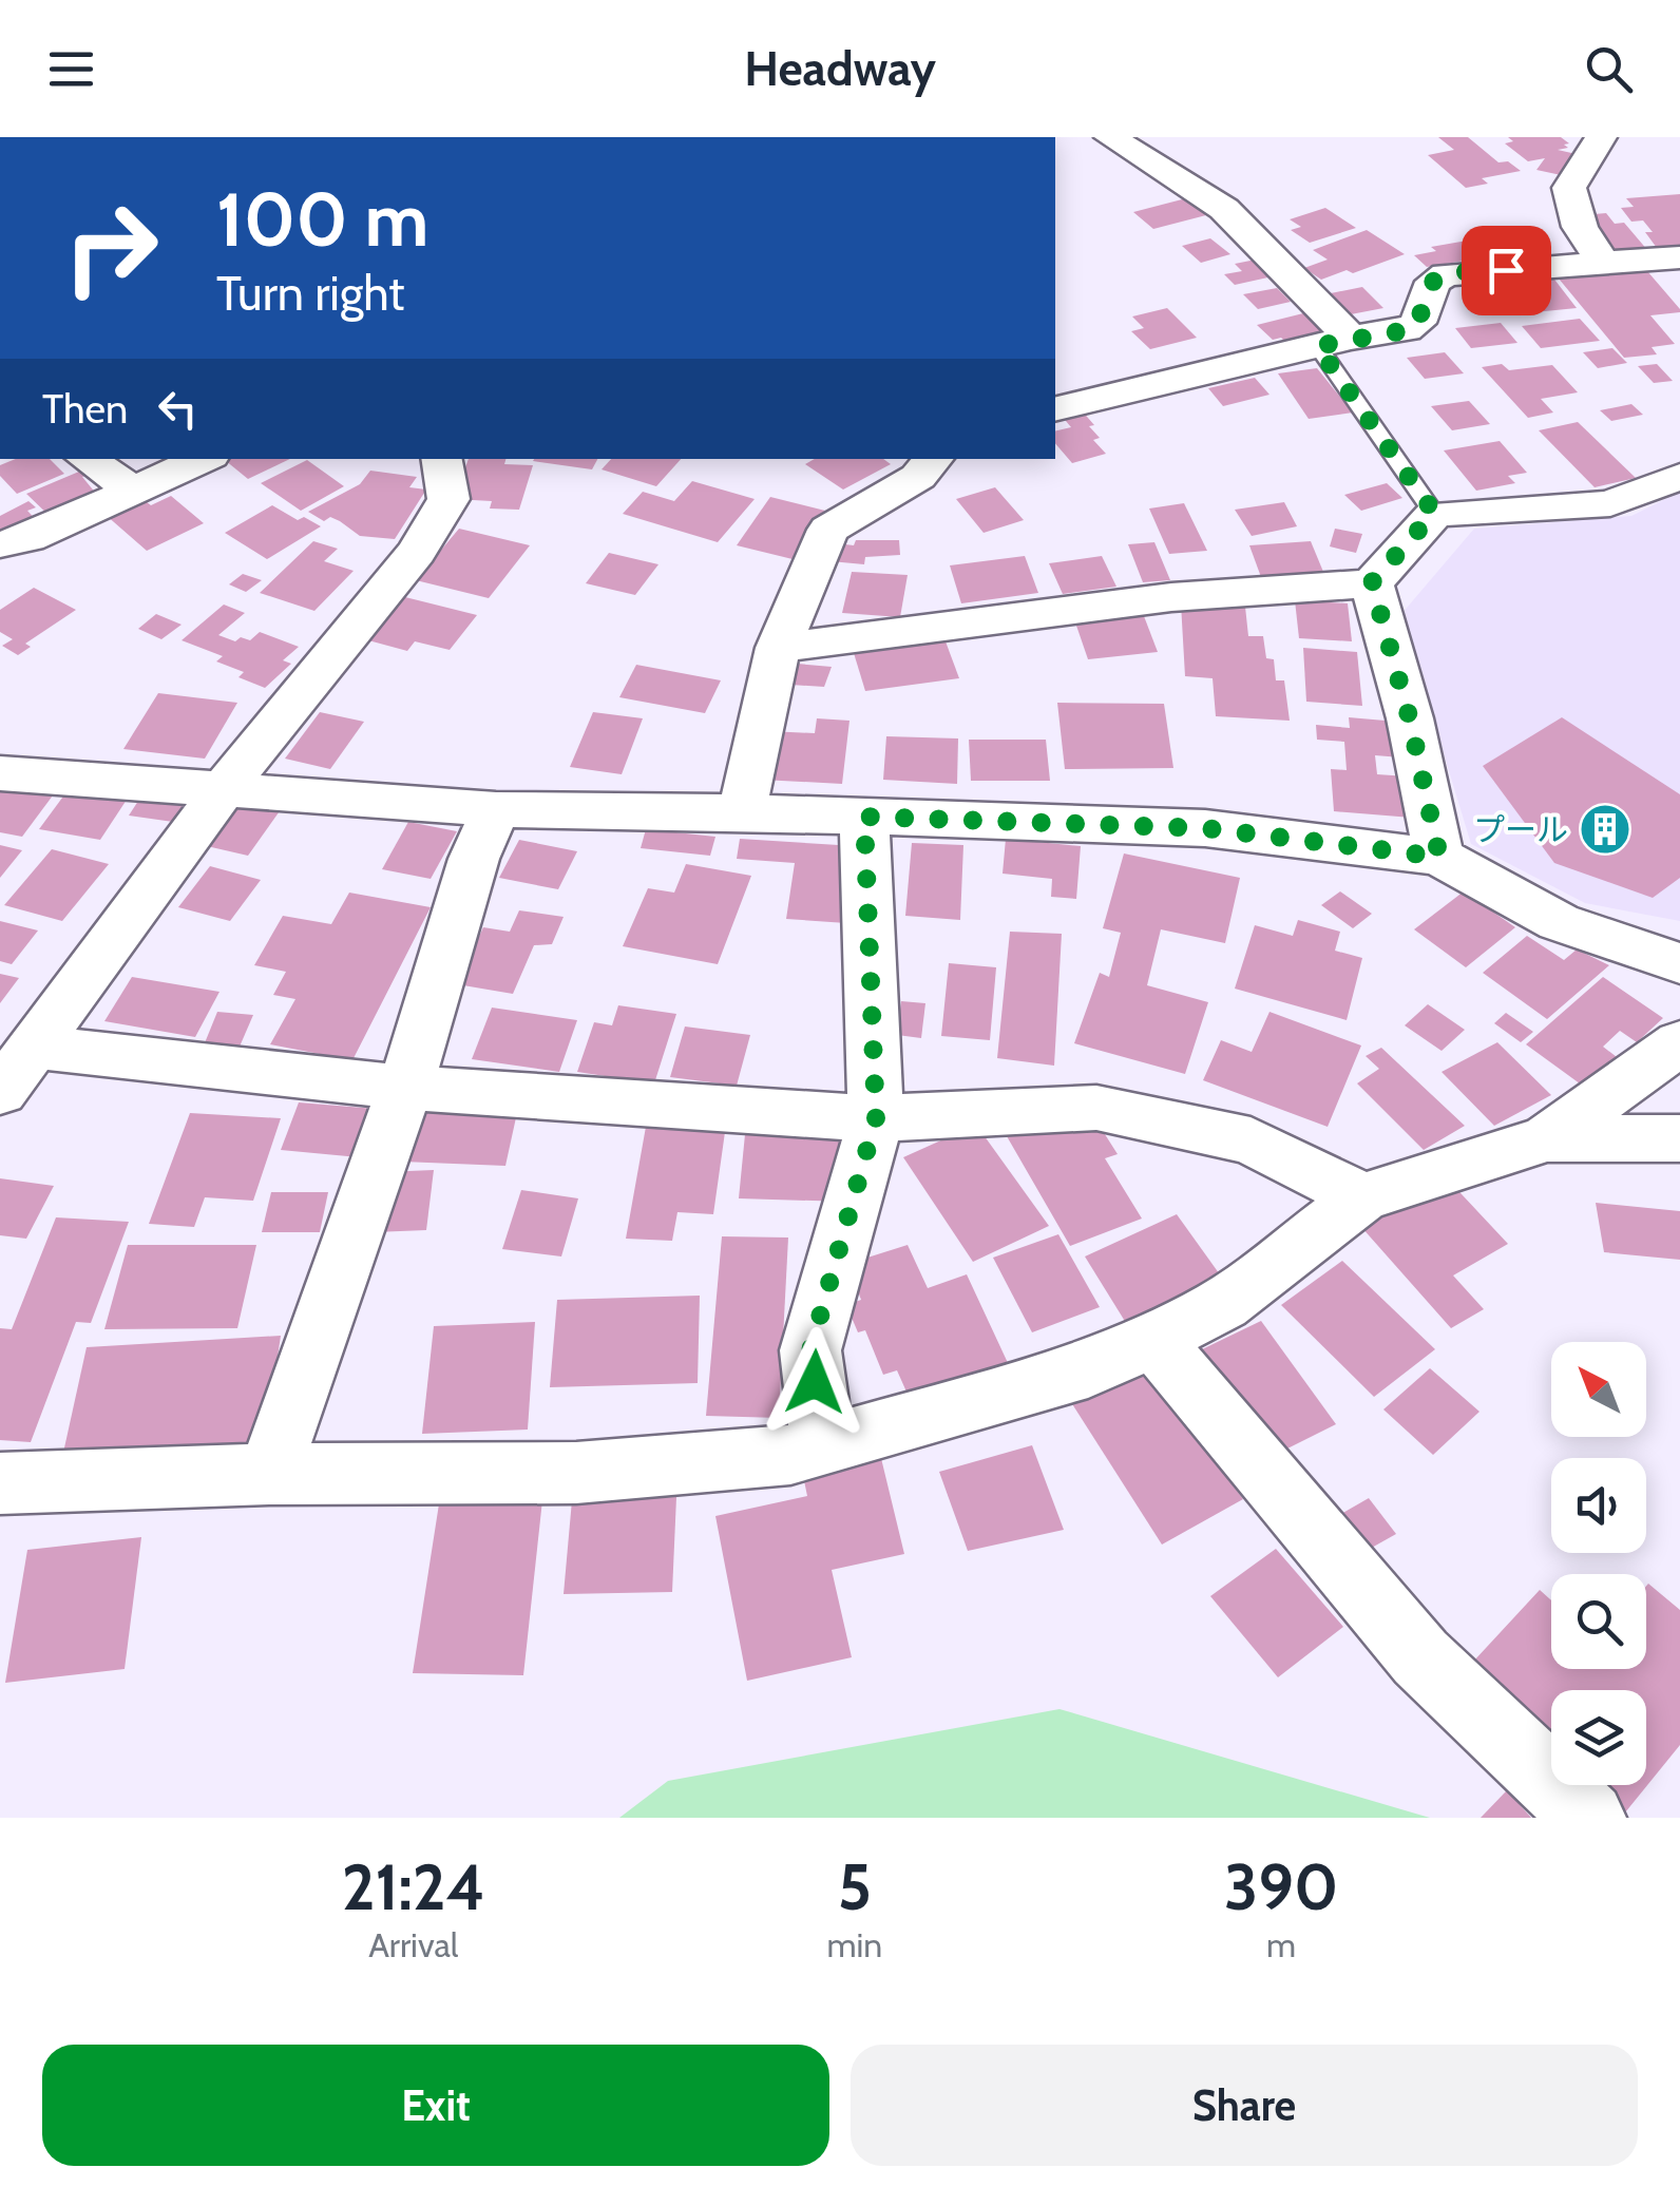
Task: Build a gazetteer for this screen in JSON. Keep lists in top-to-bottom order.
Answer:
{
  "places": {
    "building": ["プール"]
  },
  "north": "top left",
  "page": {
    "header": "Headway",
    "turn": ["100 m", "Turn right"],
    "then": "Then",
    "eta": [
      "21:24",
      "Arrival",
      "5",
      "min",
      "390",
      "m"
    ],
    "buttons": ["Exit", "Share"]
  }
}
